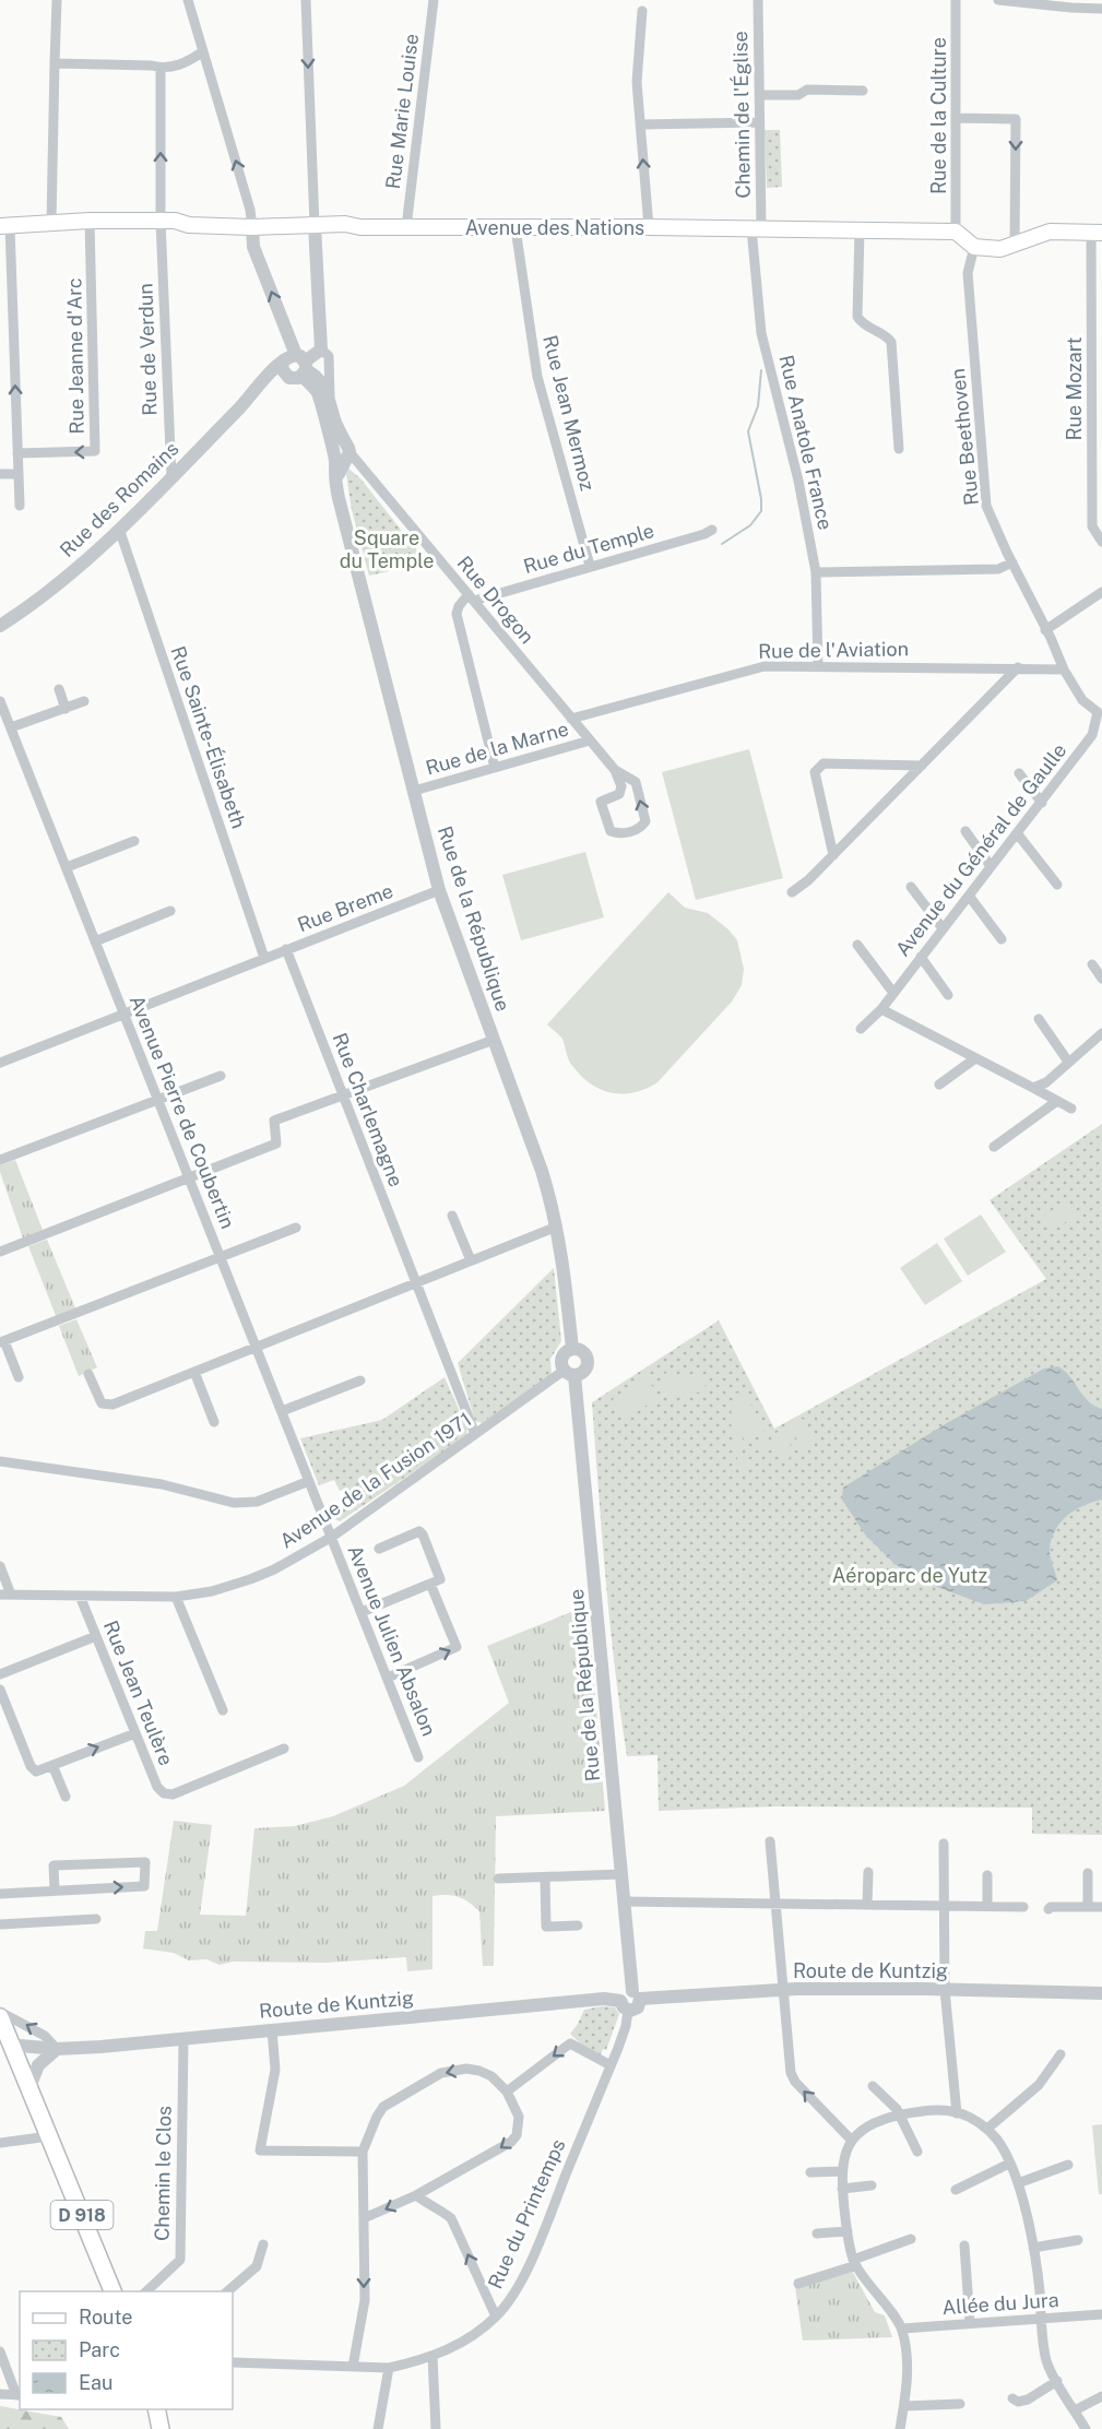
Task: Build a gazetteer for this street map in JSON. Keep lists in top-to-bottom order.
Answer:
{
  "streets": {
    "main road": ["Avenue des Nations", "D 918"],
    "street": [
      "Rue Marie Louise",
      "Chemin de l'Église",
      "Rue de la Culture",
      "Rue de Verdun",
      "Rue Jeanne d'Arc",
      "Rue Mozart",
      "Rue Jean Mermoz",
      "Rue Beethoven",
      "Rue Anatole France",
      "Rue des Romains",
      "Rue du Temple",
      "Rue Drogon",
      "Rue de l'Aviation",
      "Rue Sainte-Élisabeth",
      "Rue de la Marne",
      "Avenue du Général de Gaulle",
      "Rue Breme",
      "Rue de la République",
      "Rue Charlemagne",
      "Avenue Pierre de Coubertin",
      "Avenue de la Fusion 1971",
      "Avenue Julien Absalon",
      "Rue Jean Teulère",
      "Route de Kuntzig",
      "Chemin le Clos",
      "Rue du Printemps",
      "Allée du Jura"
    ]
  },
  "crossings": [
    ["Rue Marie Louise", "Avenue des Nations"],
    ["Chemin de l'Église", "Avenue des Nations"],
    ["Chemin de l'Église", "Rue Anatole France"],
    ["Rue de la Culture", "Avenue des Nations"],
    ["Avenue des Nations", "Rue de Verdun"],
    ["Avenue des Nations", "Rue Jeanne d'Arc"],
    ["Avenue des Nations", "Rue Jean Mermoz"],
    ["Avenue des Nations", "Rue Anatole France"],
    ["Avenue des Nations", "Rue de la République"],
    ["Rue de Verdun", "Rue des Romains"],
    ["Rue Jean Mermoz", "Rue du Temple"],
    ["Rue Beethoven", "Rue de l'Aviation"],
    ["Rue Beethoven", "Avenue du Général de Gaulle"],
    ["Rue Anatole France", "Rue de l'Aviation"],
    ["Rue des Romains", "Rue Sainte-Élisabeth"],
    ["Rue des Romains", "Rue de la République"],
    ["Rue du Temple", "Rue Drogon"],
    ["Rue Drogon", "Rue de l'Aviation"],
    ["Rue Drogon", "Rue de la Marne"],
    ["Rue Drogon", "Rue de la République"],
    ["Rue Sainte-Élisabeth", "Rue Breme"],
    ["Rue de la Marne", "Rue de la République"],
    ["Rue Breme", "Rue de la République"],
    ["Rue Breme", "Rue Charlemagne"],
    ["Rue Breme", "Avenue Pierre de Coubertin"],
    ["Rue de la République", "Avenue de la Fusion 1971"],
    ["Rue de la République", "Route de Kuntzig"],
    ["Rue Charlemagne", "Avenue de la Fusion 1971"],
    ["Avenue Pierre de Coubertin", "Avenue de la Fusion 1971"],
    ["Avenue Pierre de Coubertin", "Avenue Julien Absalon"],
    ["Avenue de la Fusion 1971", "Avenue Julien Absalon"],
    ["Avenue de la Fusion 1971", "Rue Jean Teulère"],
    ["Route de Kuntzig", "Chemin le Clos"],
    ["Route de Kuntzig", "Rue du Printemps"],
    ["Route de Kuntzig", "D 918"]
  ],
  "parks": ["Square du Temple", "Aéroparc de Yutz"],
  "legend": ["Route", "Parc", "Eau"]
}
